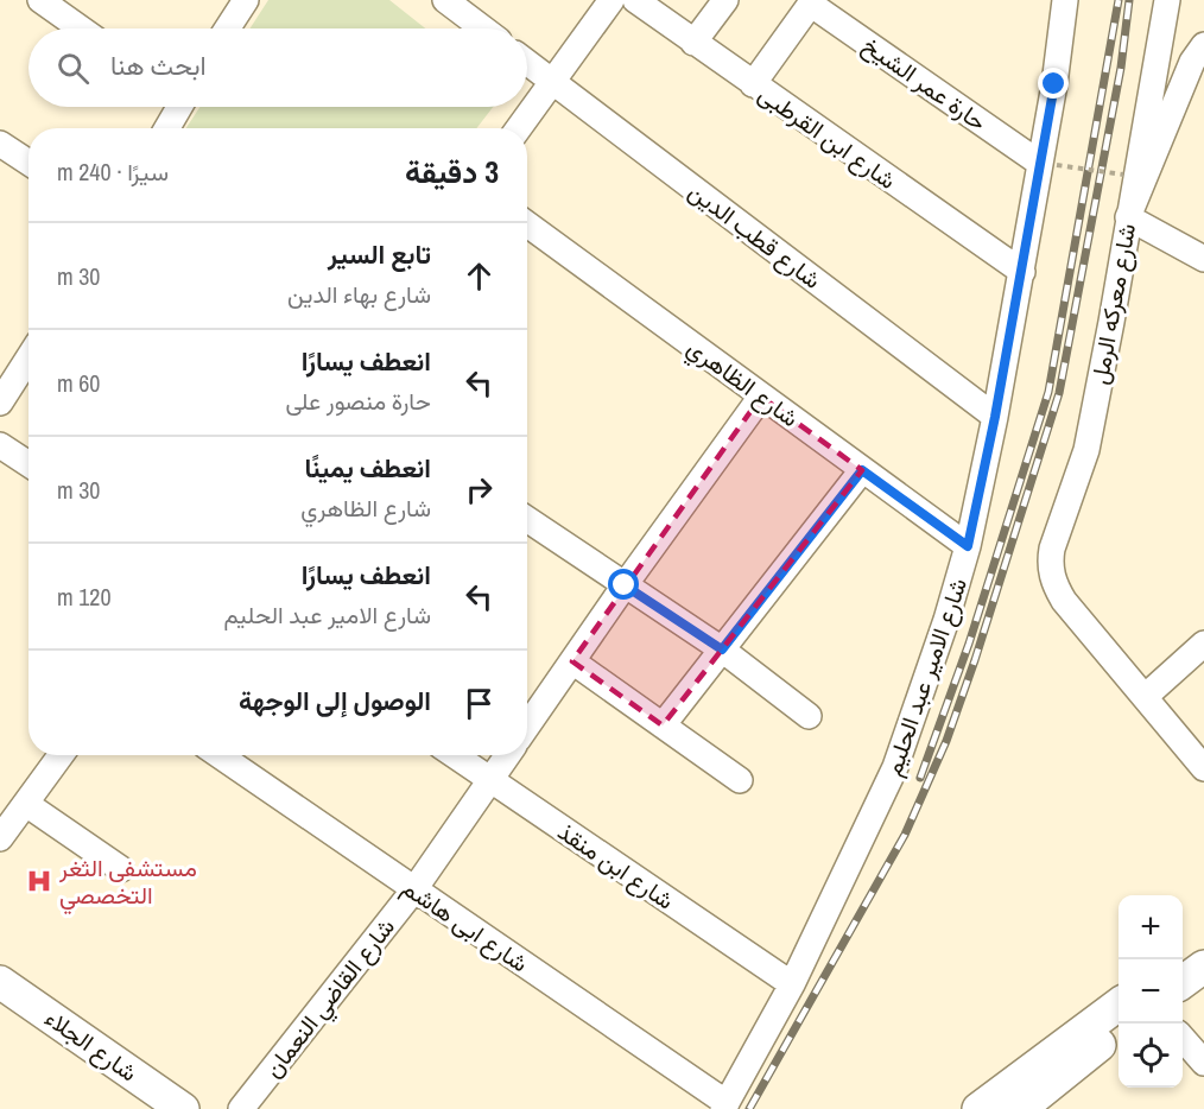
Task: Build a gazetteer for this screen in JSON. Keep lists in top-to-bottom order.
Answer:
{
  "streets": {
    "main road": ["شارع الجلاء"],
    "street": [
      "حارة عمر الشيخ",
      "شارع ابن القرطبى",
      "شارع قطب الدين",
      "شارع معركه الرمل",
      "شارع الظاهري",
      "شارع الامير عبد الحليم",
      "شارع ابن منقذ",
      "شارع ابى هاشم",
      "شارع القاضي النعمان"
    ]
  },
  "crossings": [
    ["حارة عمر الشيخ", "شارع الامير عبد الحليم"],
    ["شارع ابن القرطبى", "شارع الامير عبد الحليم"],
    ["شارع قطب الدين", "شارع الامير عبد الحليم"],
    ["شارع الظاهري", "شارع الامير عبد الحليم"],
    ["شارع الامير عبد الحليم", "شارع ابن منقذ"],
    ["شارع الامير عبد الحليم", "شارع ابى هاشم"],
    ["شارع ابن منقذ", "شارع القاضي النعمان"],
    ["شارع ابى هاشم", "شارع القاضي النعمان"]
  ],
  "places": {
    "hospital": ["مستشفى الثغر التخصصي"]
  },
  "page": {
    "search": "ابحث هنا",
    "heading": ["3 دقيقة", "سيرًا · 240 m"],
    "list": [
      ["تابع السير", "شارع بهاء الدين", "30 m"],
      ["انعطف يسارًا", "حارة منصور على", "60 m"],
      ["انعطف يمينًا", "شارع الظاهري", "30 m"],
      ["انعطف يسارًا", "شارع الامير عبد الحليم", "120 m"],
      "الوصول إلى الوجهة"
    ],
    "map_buttons": ["+", "−"]
  }
}
